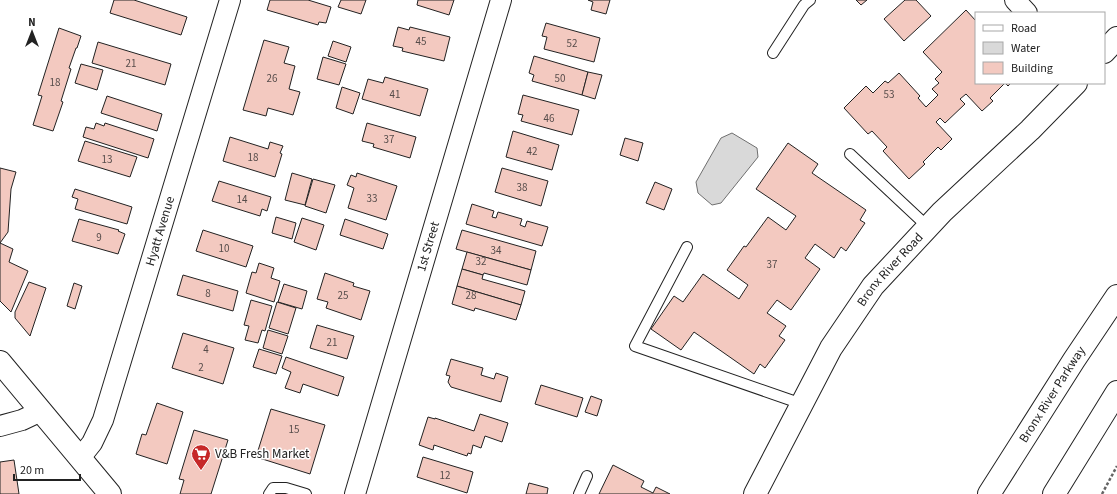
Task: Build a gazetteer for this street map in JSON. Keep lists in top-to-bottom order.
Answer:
{
  "streets": {
    "main road": ["Bronx River Road", "Bronx River Parkway"],
    "street": ["Hyatt Avenue", "1st Street"]
  },
  "places": {
    "supermarket": ["V&B Fresh Market"]
  },
  "house_numbers": [
    "45",
    "52",
    "21",
    "26",
    "50",
    "18",
    "41",
    "53",
    "46",
    "37",
    "42",
    "18",
    "13",
    "38",
    "33",
    "14",
    "9",
    "10",
    "34",
    "32",
    "37",
    "8",
    "25",
    "28",
    "21",
    "4",
    "2",
    "15",
    "12"
  ],
  "legend": ["Road", "Water", "Building"],
  "scale_bar": "20 m",
  "north": "top"
}
